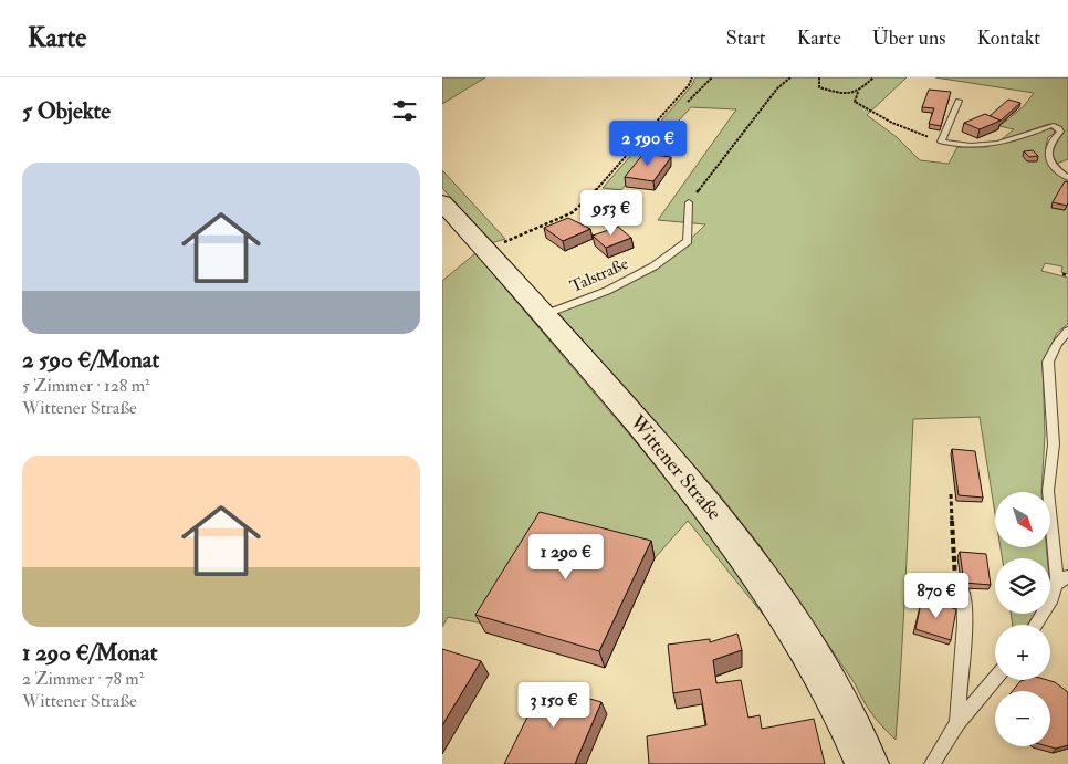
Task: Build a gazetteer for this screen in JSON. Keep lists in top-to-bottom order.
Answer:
{
  "streets": {
    "main road": ["Wittener Straße"],
    "lane": ["Talstraße"]
  },
  "crossings": [
    ["Talstraße", "Wittener Straße"]
  ],
  "north": "bottom right",
  "page": {
    "header": "Karte",
    "nav": [
      "Start",
      "Karte",
      "Über uns",
      "Kontakt"
    ],
    "heading": "5 Objekte",
    "price": [
      "2 590 €",
      "953 €",
      "1 290 €",
      "870 €",
      "3 150 €"
    ],
    "list": [
      {
        "name": "2 590 €/Monat",
        "note": "5 Zimmer · 128 m² · Wittener Straße"
      },
      {
        "name": "1 290 €/Monat",
        "note": "2 Zimmer · 78 m² · Wittener Straße"
      }
    ],
    "map_buttons": ["+", "−"]
  }
}
